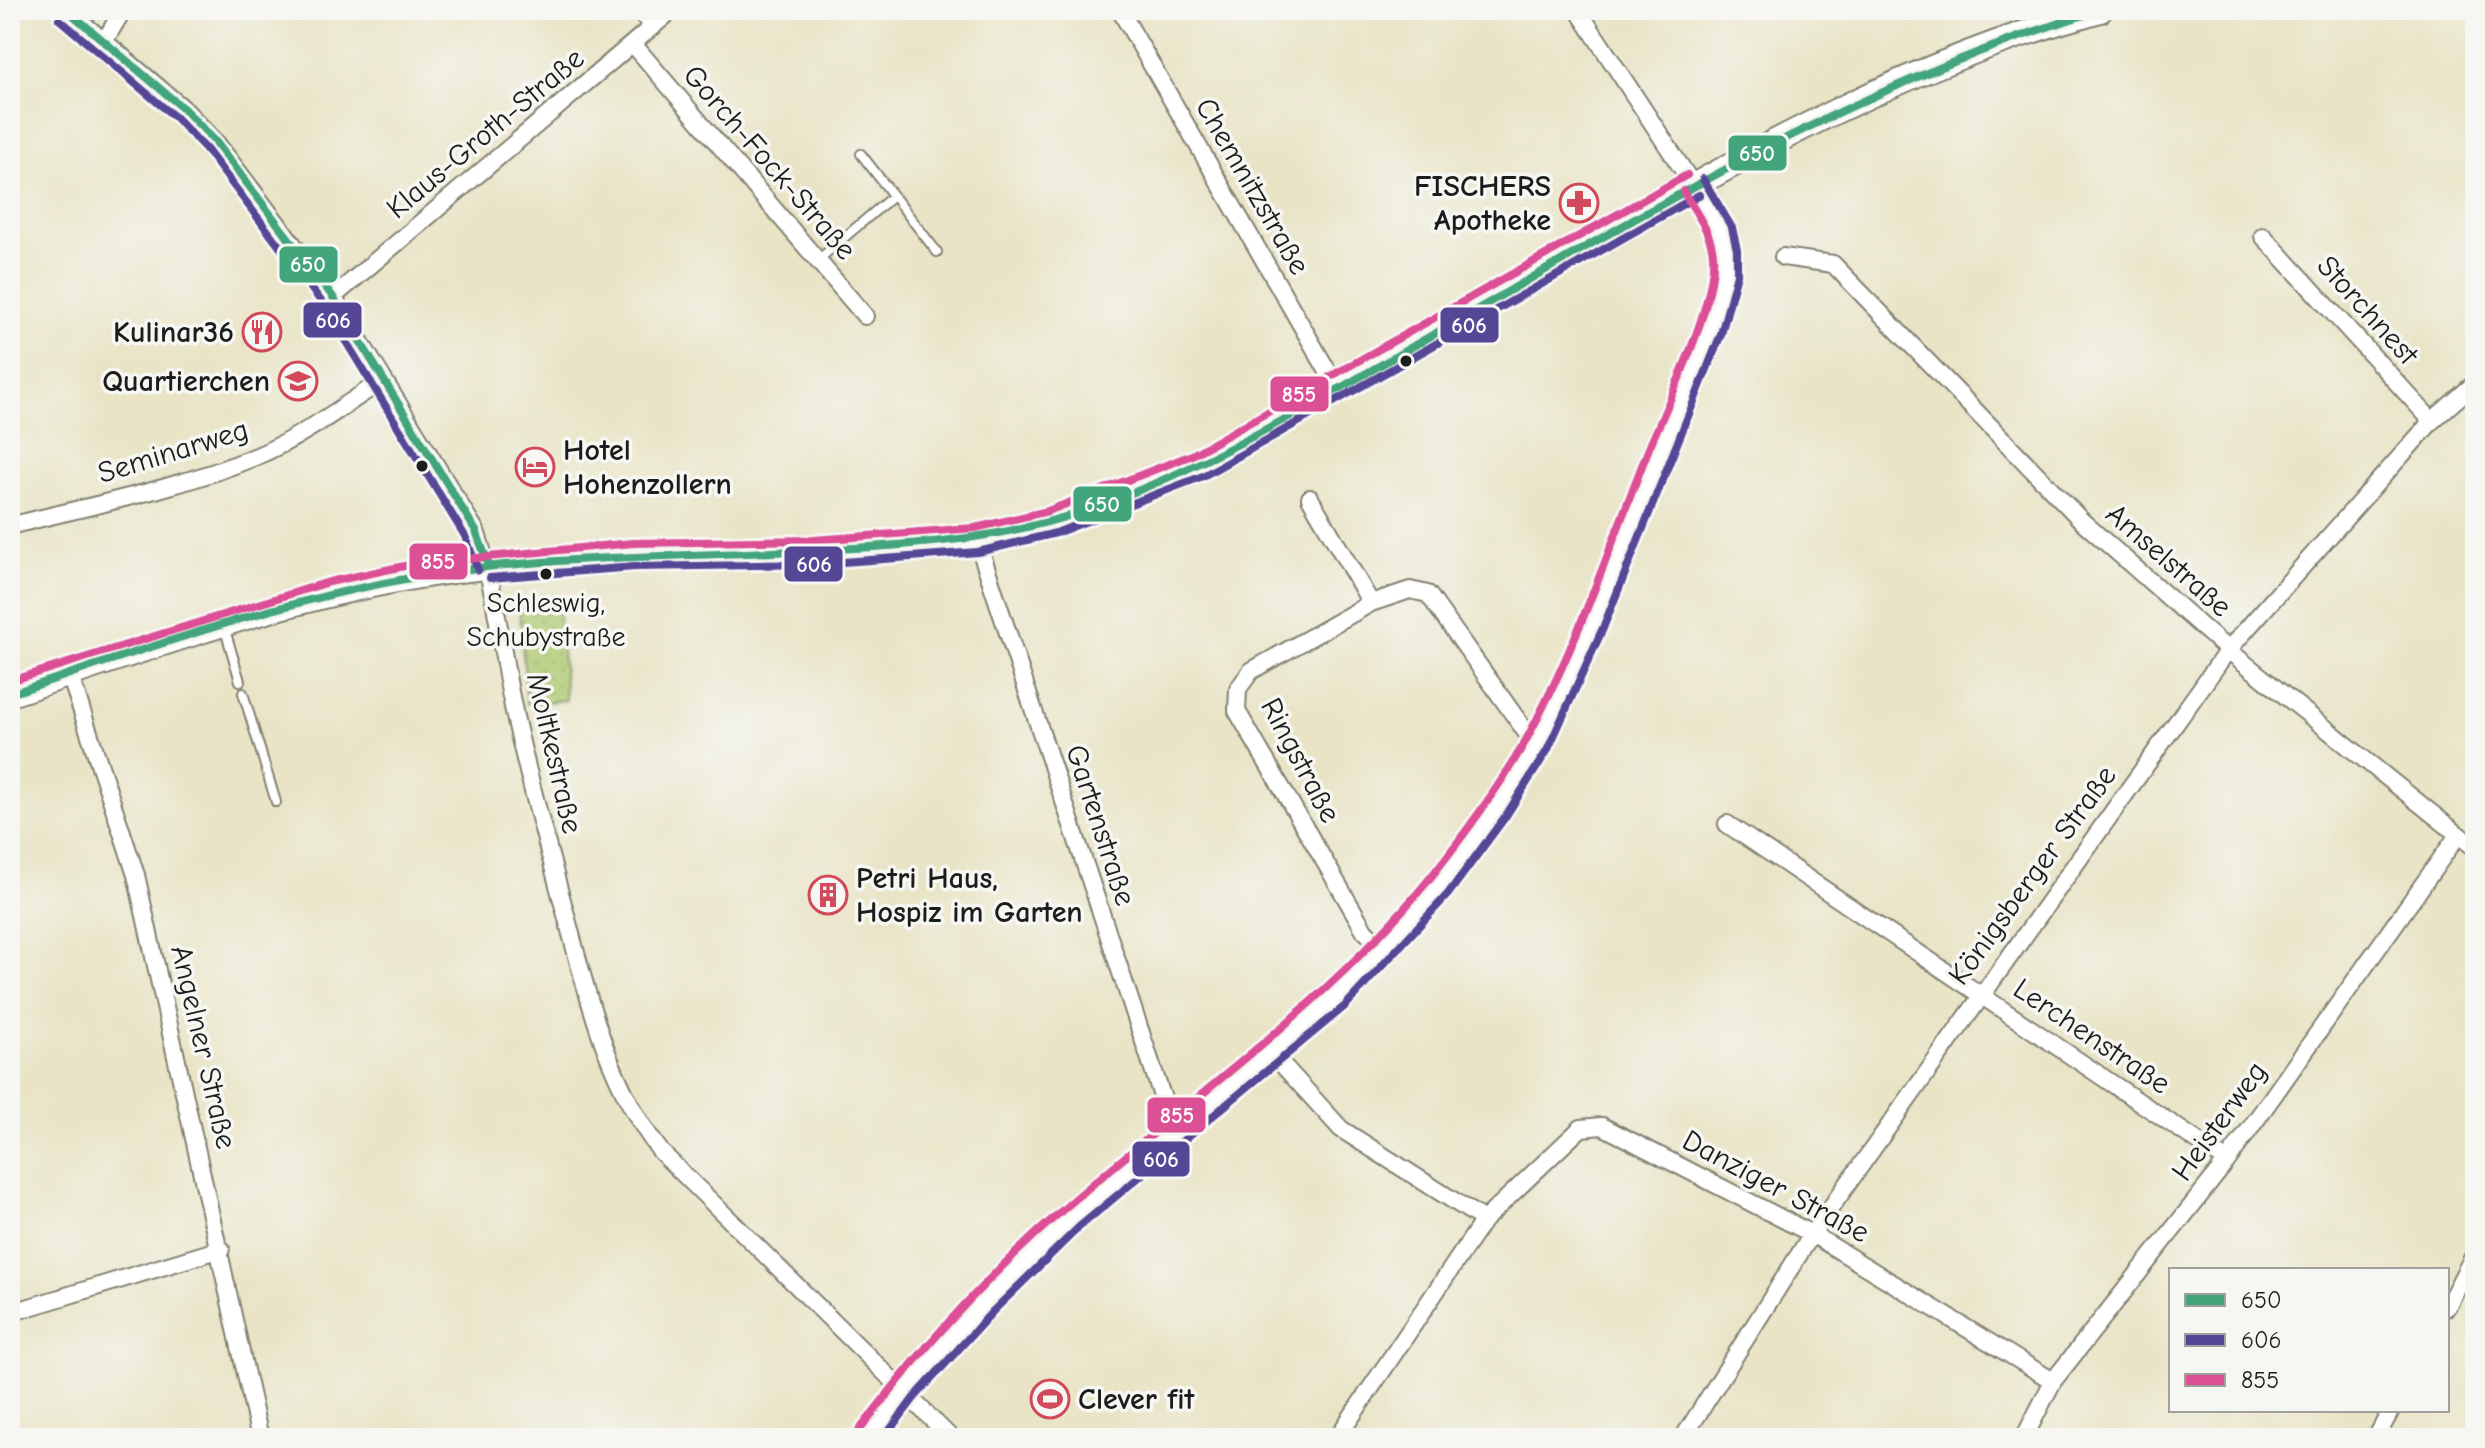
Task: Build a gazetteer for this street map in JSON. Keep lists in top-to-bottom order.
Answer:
{
  "streets": {
    "street": [
      "Klaus-Groth-Straße",
      "Gorch-Fock-Straße",
      "Chemnitzstraße",
      "Storchnest",
      "Seminarweg",
      "Amselstraße",
      "Moltkestraße",
      "Ringstraße",
      "Gartenstraße",
      "Königsberger Straße",
      "Lerchenstraße",
      "Angelner Straße",
      "Heisterweg",
      "Danziger Straße"
    ]
  },
  "crossings": [
    ["Klaus-Groth-Straße", "Gorch-Fock-Straße"],
    ["Klaus-Groth-Straße", "Moltkestraße"],
    ["Storchnest", "Königsberger Straße"],
    ["Seminarweg", "Moltkestraße"],
    ["Amselstraße", "Königsberger Straße"],
    ["Amselstraße", "Heisterweg"],
    ["Königsberger Straße", "Lerchenstraße"],
    ["Königsberger Straße", "Danziger Straße"],
    ["Lerchenstraße", "Heisterweg"],
    ["Heisterweg", "Danziger Straße"]
  ],
  "places": {
    "pharmacy": ["FISCHERS Apotheke"],
    "restaurant": ["Kulinar36"],
    "school or university": ["Quartierchen"],
    "hotel": ["Hotel Hohenzollern"],
    "other": ["Schleswig, Schubystraße"],
    "building": ["Petri Haus, Hospiz im Garten"],
    "sports": ["Clever fit"]
  },
  "lines": ["transit line 650", "transit line 606", "transit line 855"],
  "legend": ["650", "606", "855"]
}
